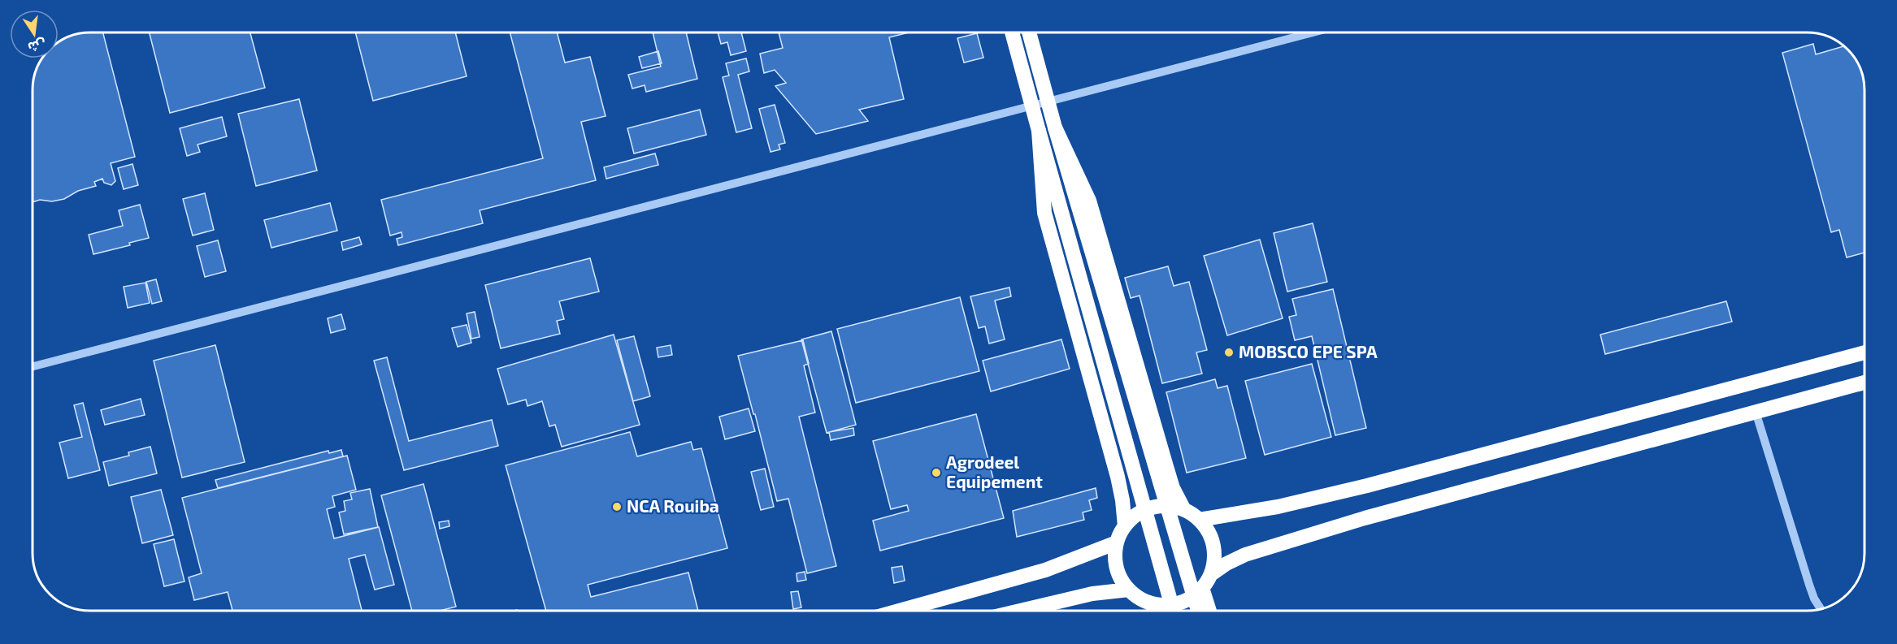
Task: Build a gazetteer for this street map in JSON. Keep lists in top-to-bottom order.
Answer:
{
  "places": ["MOBSCO EPE SPA", "Agrodeel Equipement", "NCA Rouiba"],
  "north": "bottom"
}
